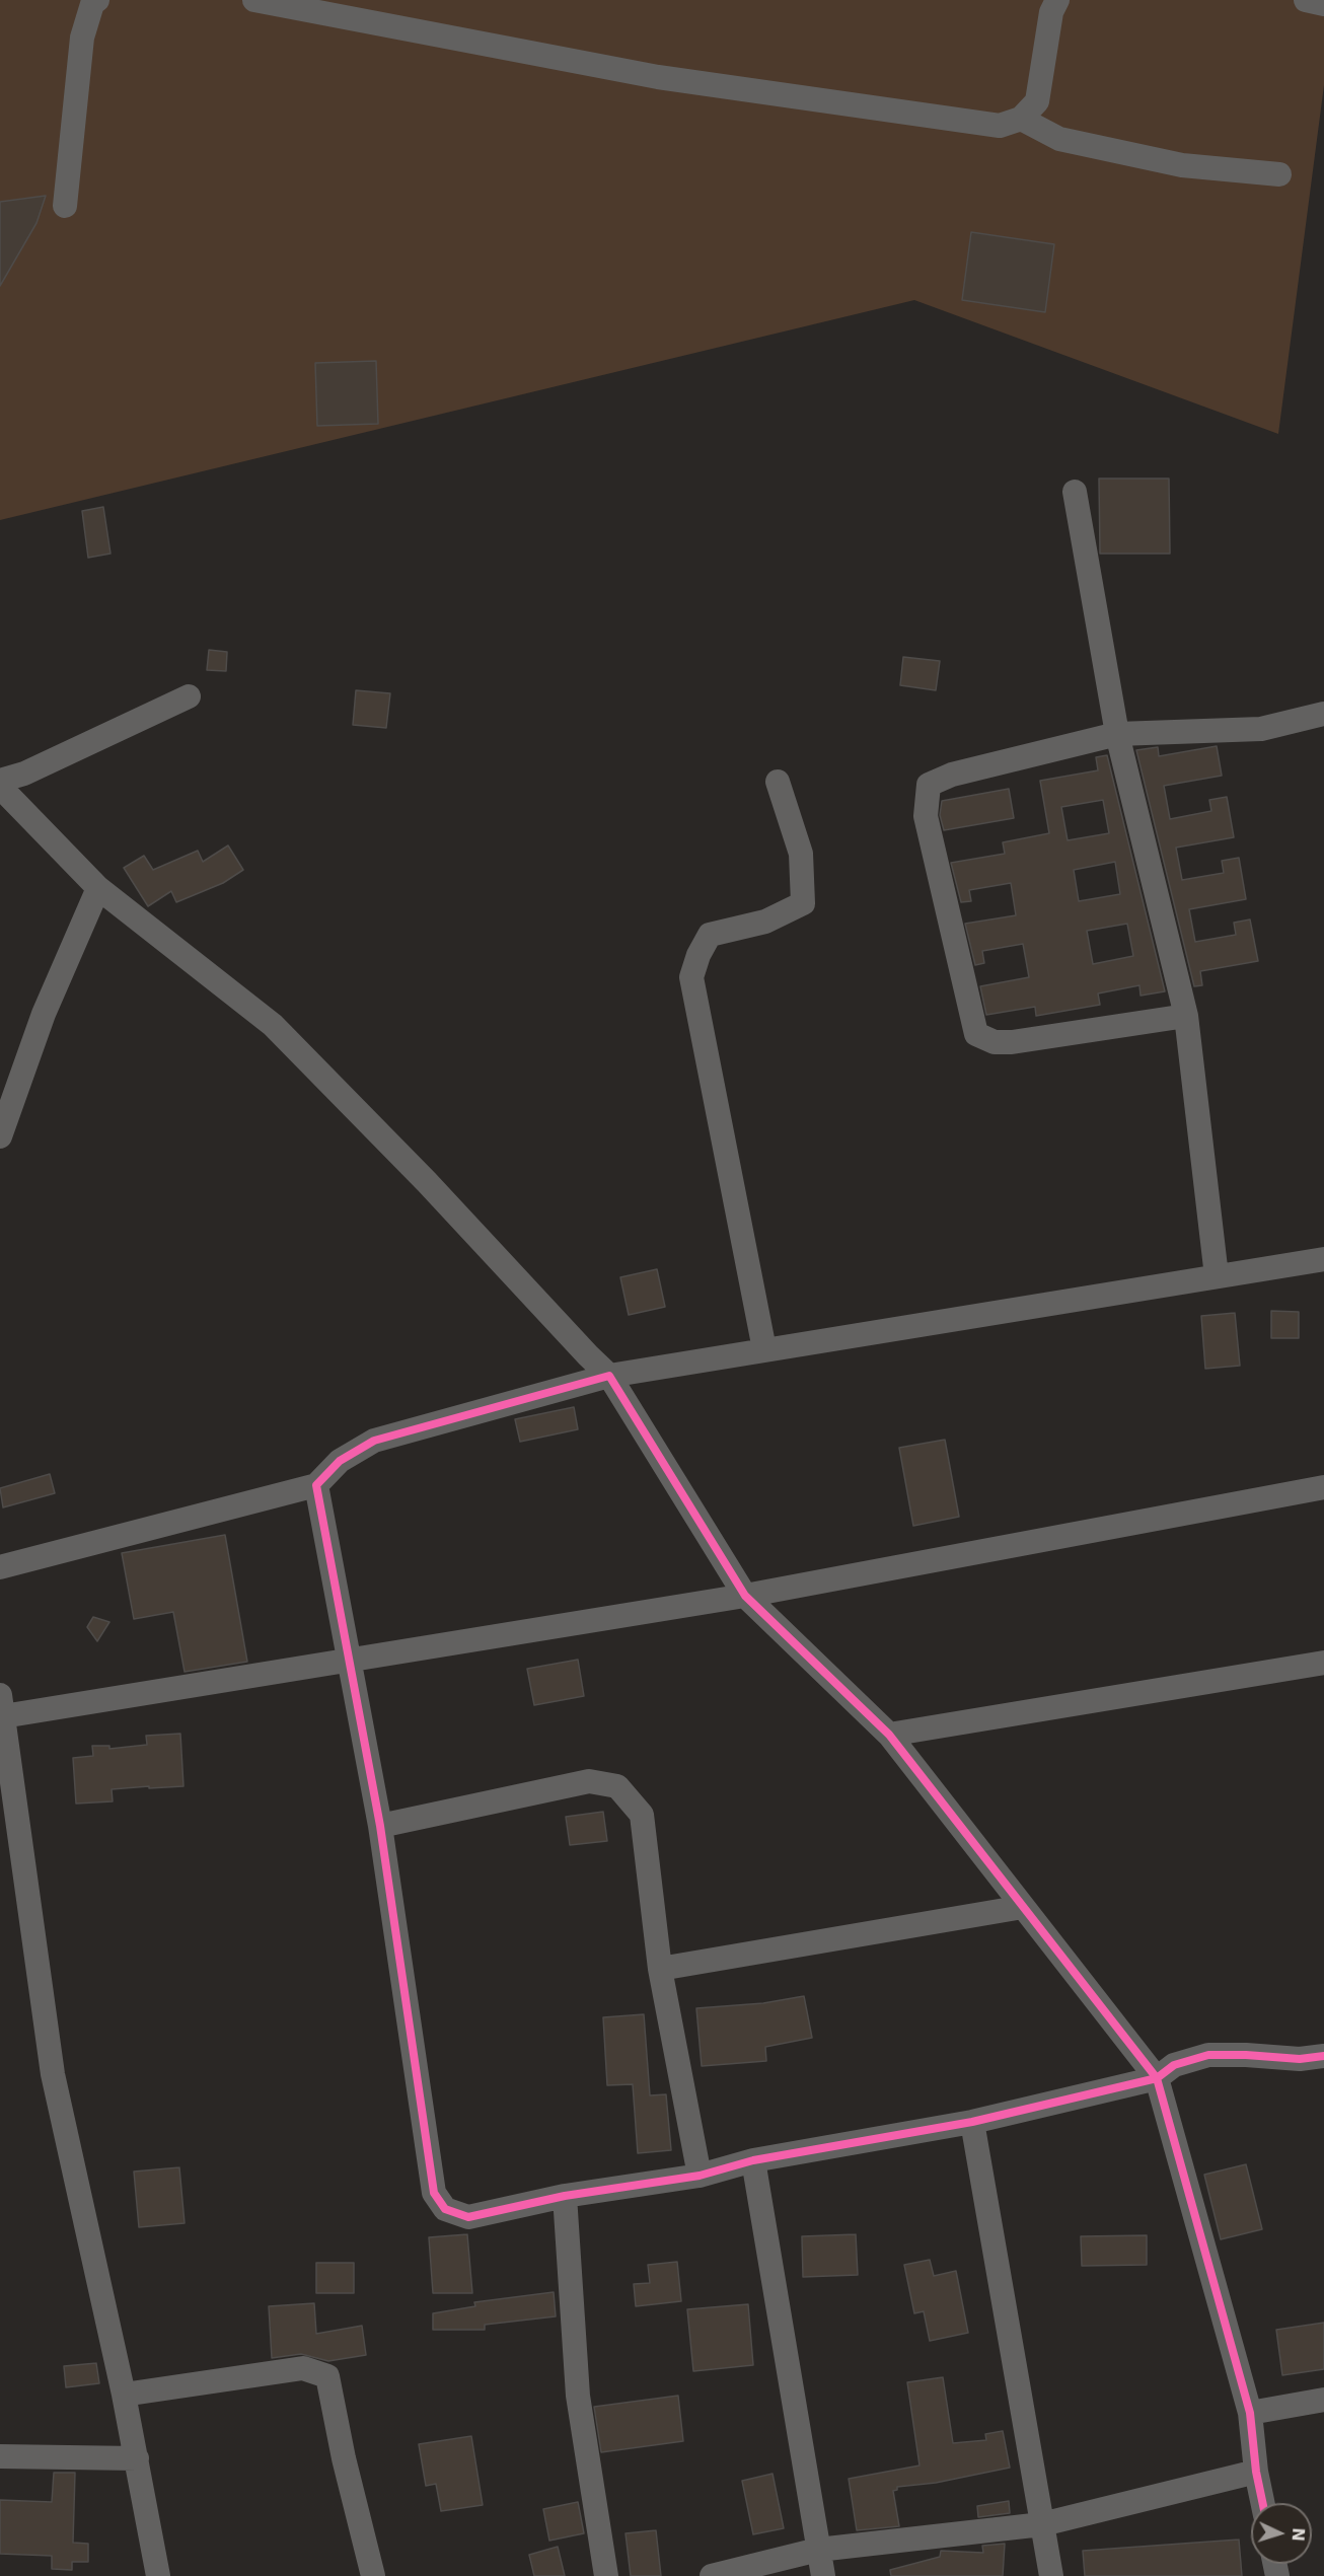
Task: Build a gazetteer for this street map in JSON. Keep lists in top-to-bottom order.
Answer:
{
  "north": "right"
}
